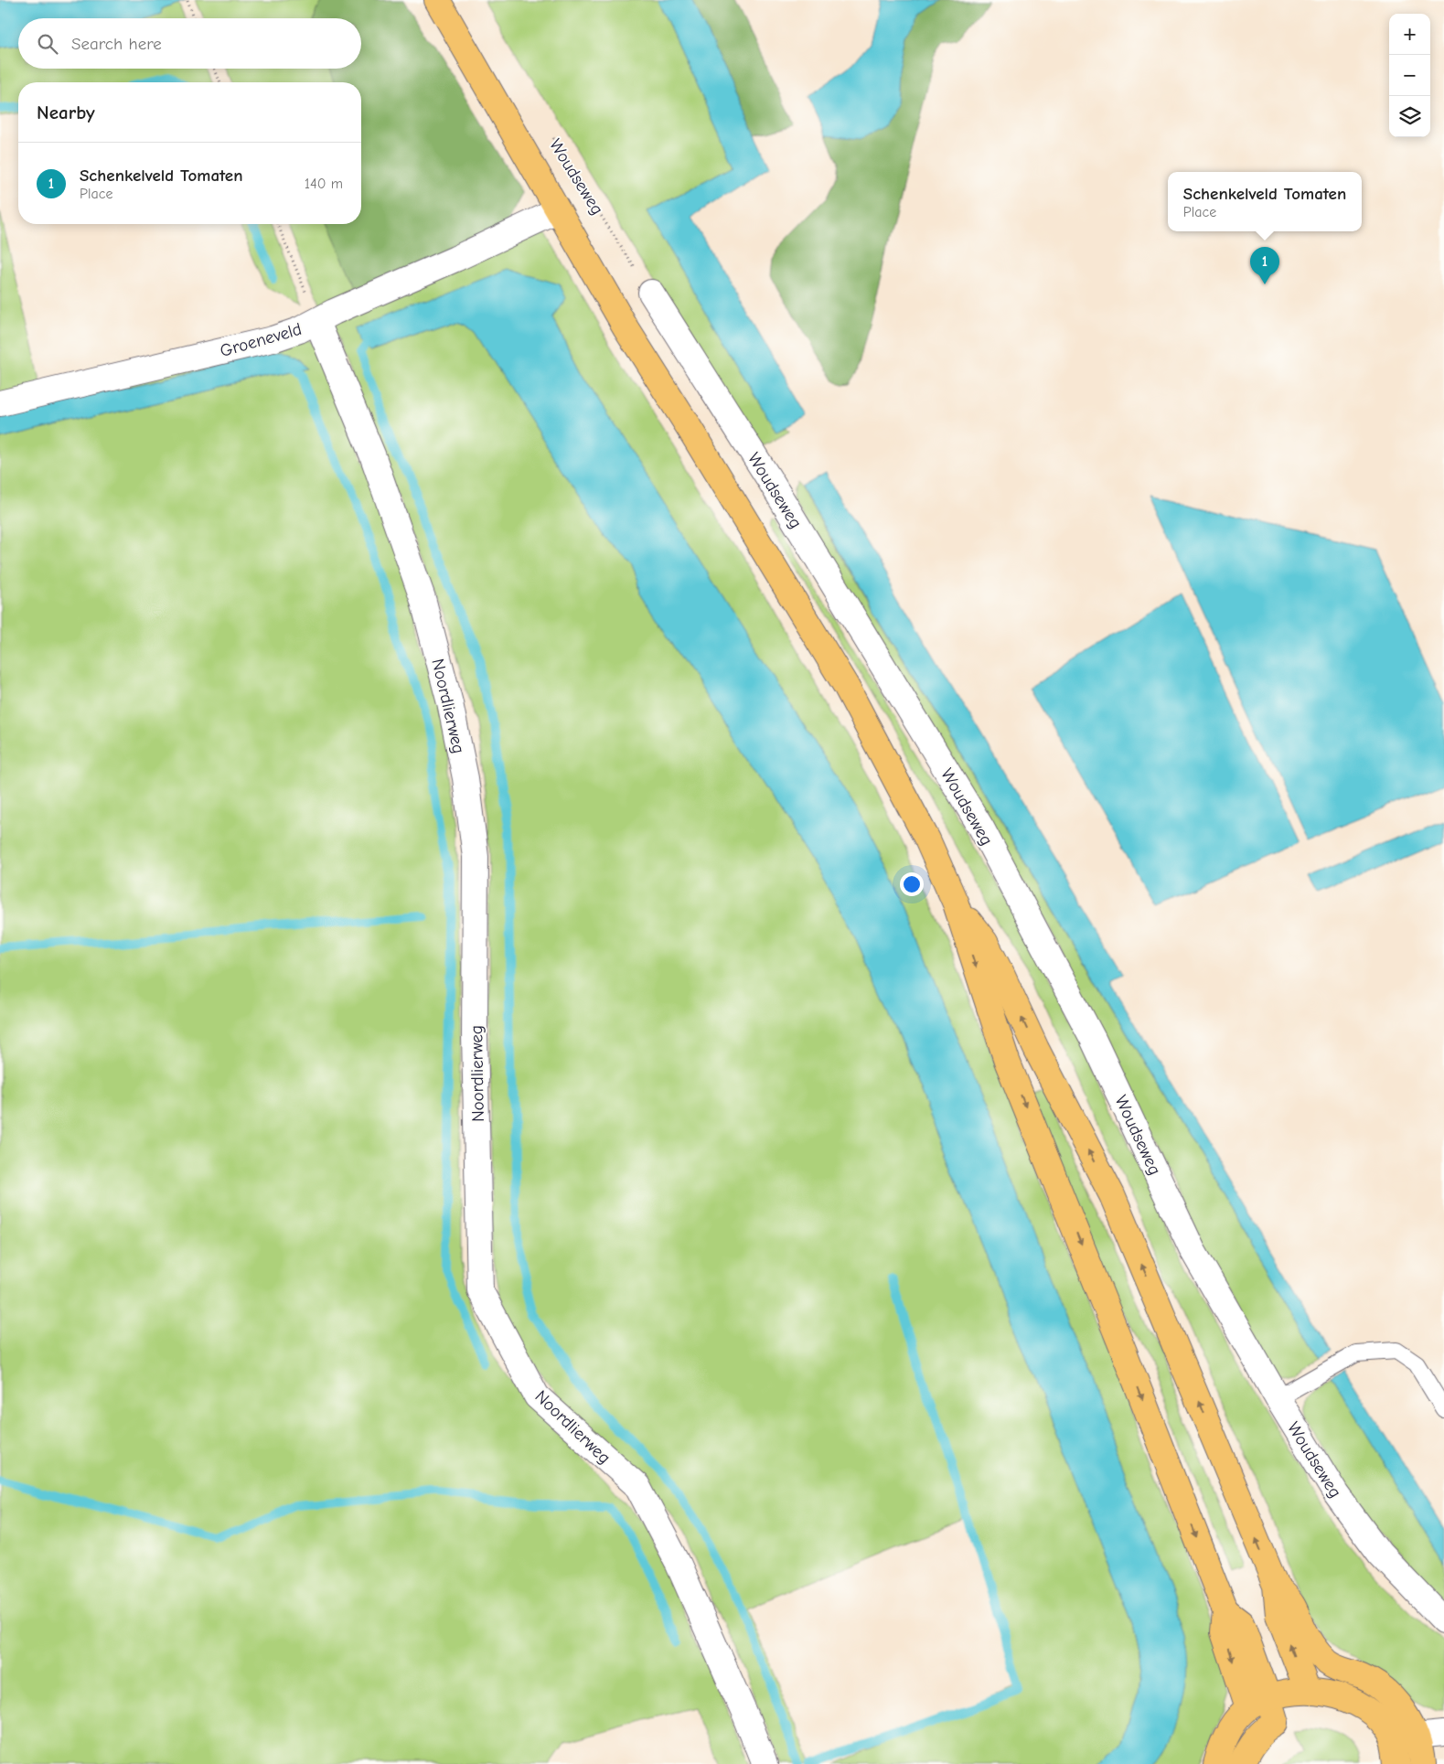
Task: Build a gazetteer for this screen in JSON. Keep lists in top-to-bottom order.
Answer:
{
  "streets": {
    "main road": ["Woudseweg"],
    "street": ["Groeneveld", "Noordlierweg"]
  },
  "crossings": [
    ["Woudseweg", "Groeneveld"],
    ["Groeneveld", "Noordlierweg"]
  ],
  "page": {
    "map_buttons": ["+", "−"],
    "search": "Search here",
    "heading": "Nearby",
    "list": [
      {
        "mark": "1",
        "name": "Schenkelveld Tomaten",
        "note": "Place",
        "value": "140 m"
      }
    ],
    "popup": ["Schenkelveld Tomaten", "Place"],
    "pins": "1"
  }
}
